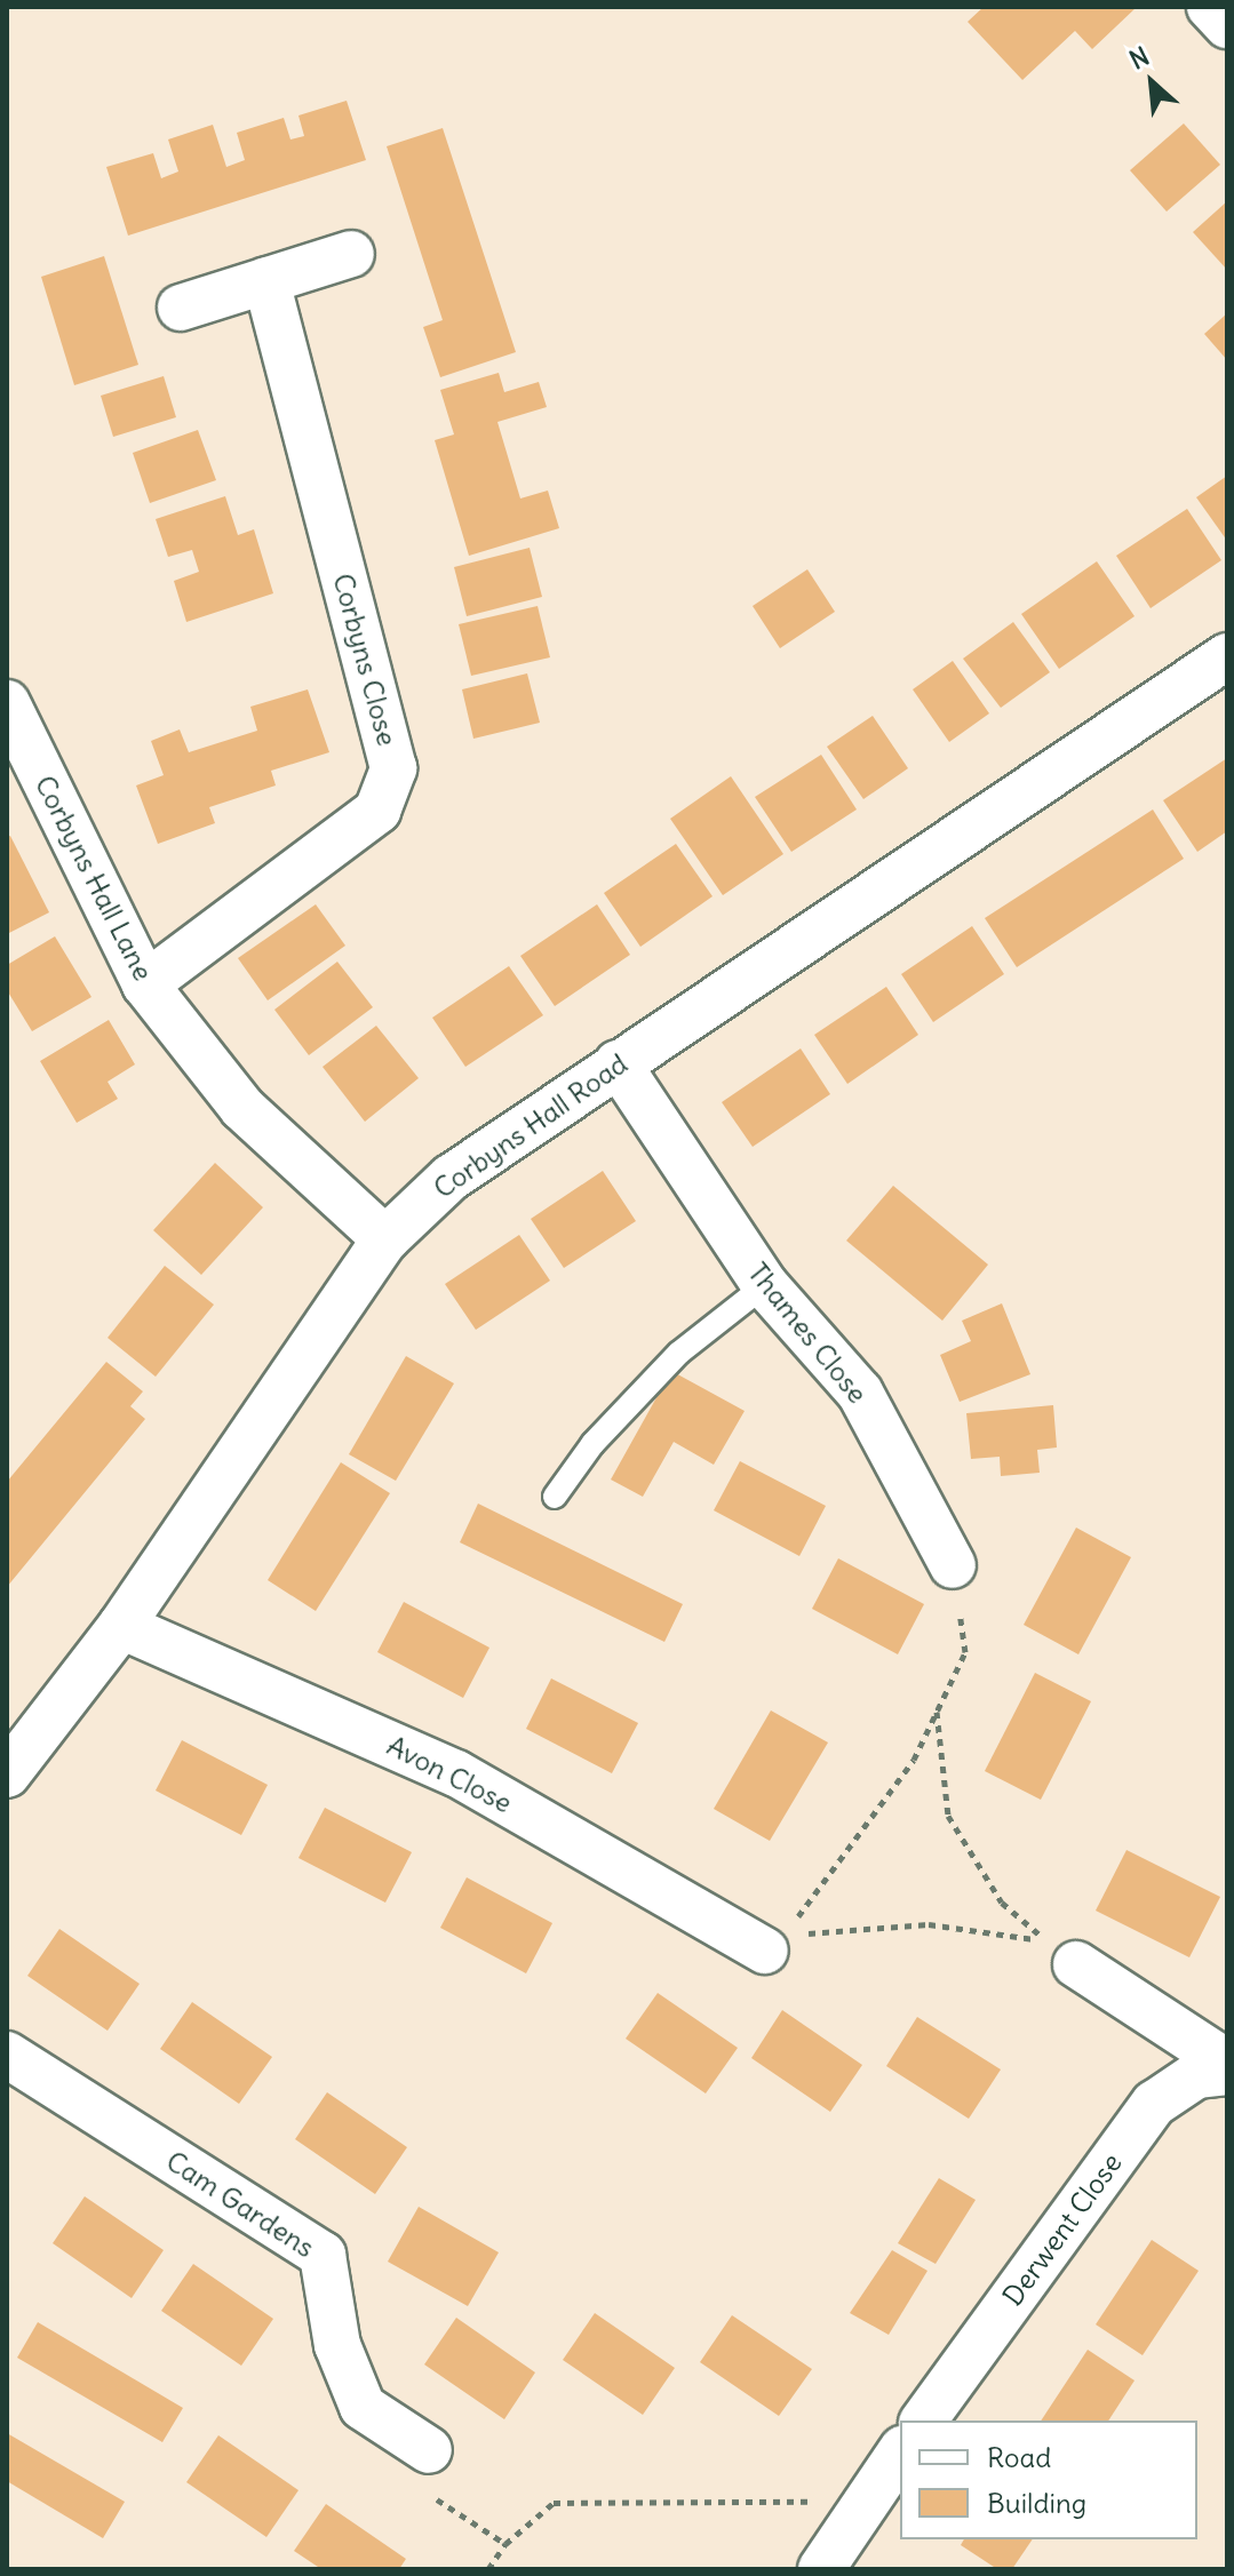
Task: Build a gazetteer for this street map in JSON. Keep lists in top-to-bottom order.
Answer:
{
  "streets": {
    "street": [
      "Corbyns Close",
      "Corbyns Hall Lane",
      "Corbyns Hall Road",
      "Thames Close",
      "Avon Close",
      "Cam Gardens",
      "Derwent Close"
    ]
  },
  "crossings": [
    ["Corbyns Close", "Corbyns Hall Lane"],
    ["Corbyns Hall Lane", "Corbyns Hall Road"],
    ["Corbyns Hall Road", "Thames Close"],
    ["Corbyns Hall Road", "Avon Close"]
  ],
  "legend": ["Road", "Building"],
  "north": "top left"
}
